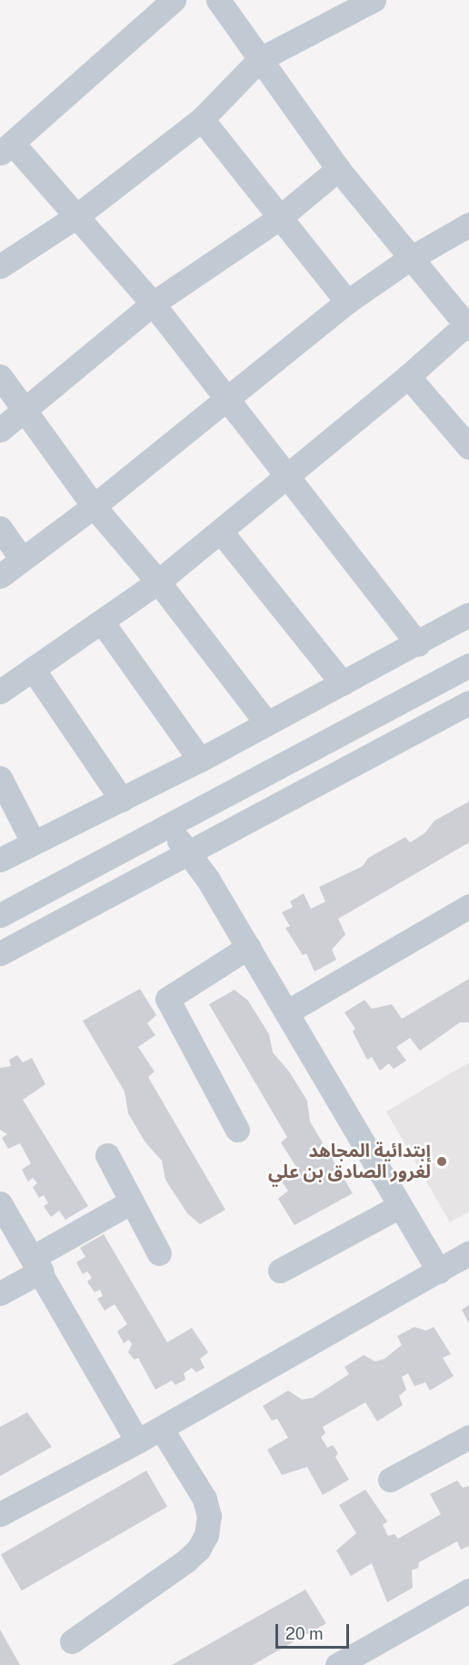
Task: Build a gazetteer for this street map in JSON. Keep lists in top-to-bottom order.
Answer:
{
  "places": ["إبتدائية المجاهد لغرور الصادق بن علي"],
  "scale_bar": "20 m"
}
